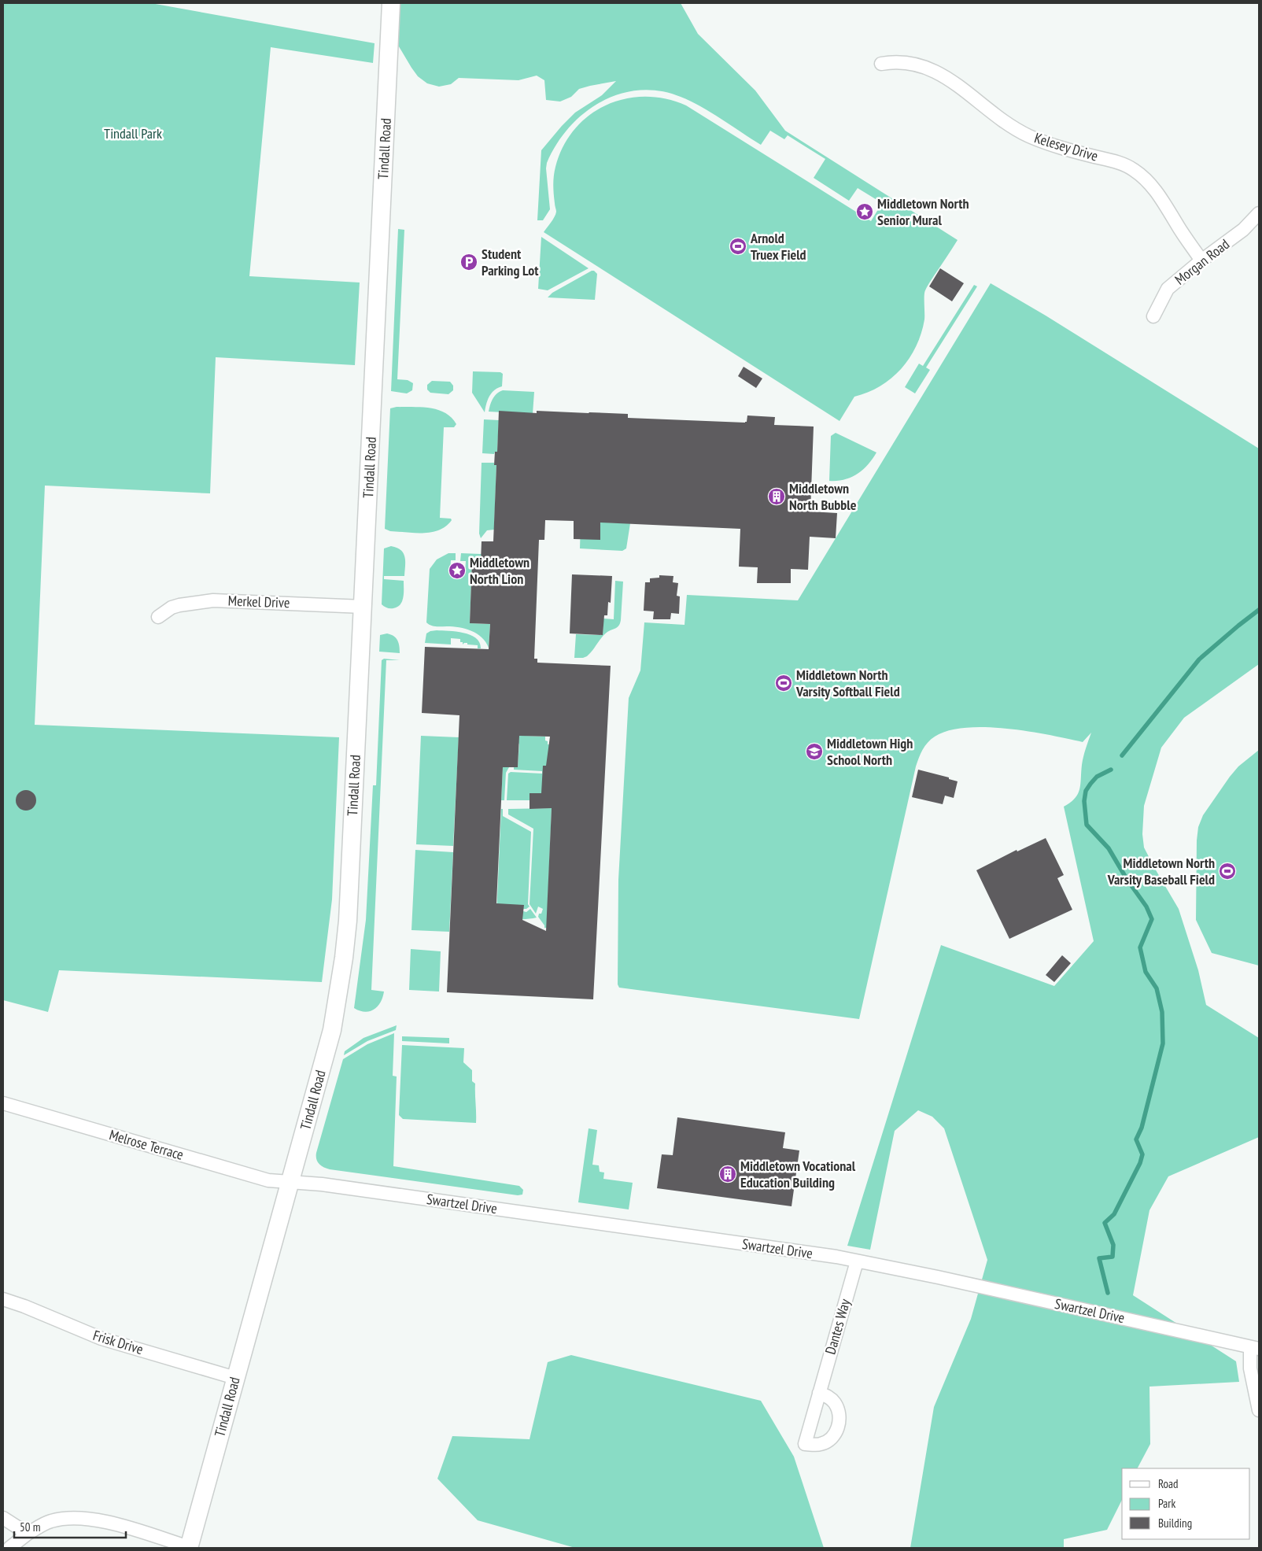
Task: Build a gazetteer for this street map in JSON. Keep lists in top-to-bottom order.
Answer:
{
  "streets": {
    "street": [
      "Kelesey Drive",
      "Tindall Road",
      "Morgan Road",
      "Merkel Drive",
      "Melrose Terrace",
      "Swartzel Drive",
      "Dantes Way",
      "Frisk Drive"
    ]
  },
  "crossings": [
    ["Kelesey Drive", "Morgan Road"],
    ["Tindall Road", "Merkel Drive"],
    ["Tindall Road", "Melrose Terrace"],
    ["Tindall Road", "Swartzel Drive"],
    ["Tindall Road", "Frisk Drive"],
    ["Melrose Terrace", "Swartzel Drive"],
    ["Swartzel Drive", "Dantes Way"]
  ],
  "parks": ["Tindall Park"],
  "places": {
    "place": ["Middletown North Senior Mural", "Middletown North Lion"],
    "sports": ["Arnold Truex Field", "Middletown North Varsity Softball Field", "Middletown North Varsity Baseball Field"],
    "parking": ["Student Parking Lot"],
    "building": ["Middletown North Bubble", "Middletown Vocational Education Building"],
    "school or university": ["Middletown High School North"]
  },
  "legend": ["Road", "Park", "Building"],
  "scale_bar": "50 m"
}
